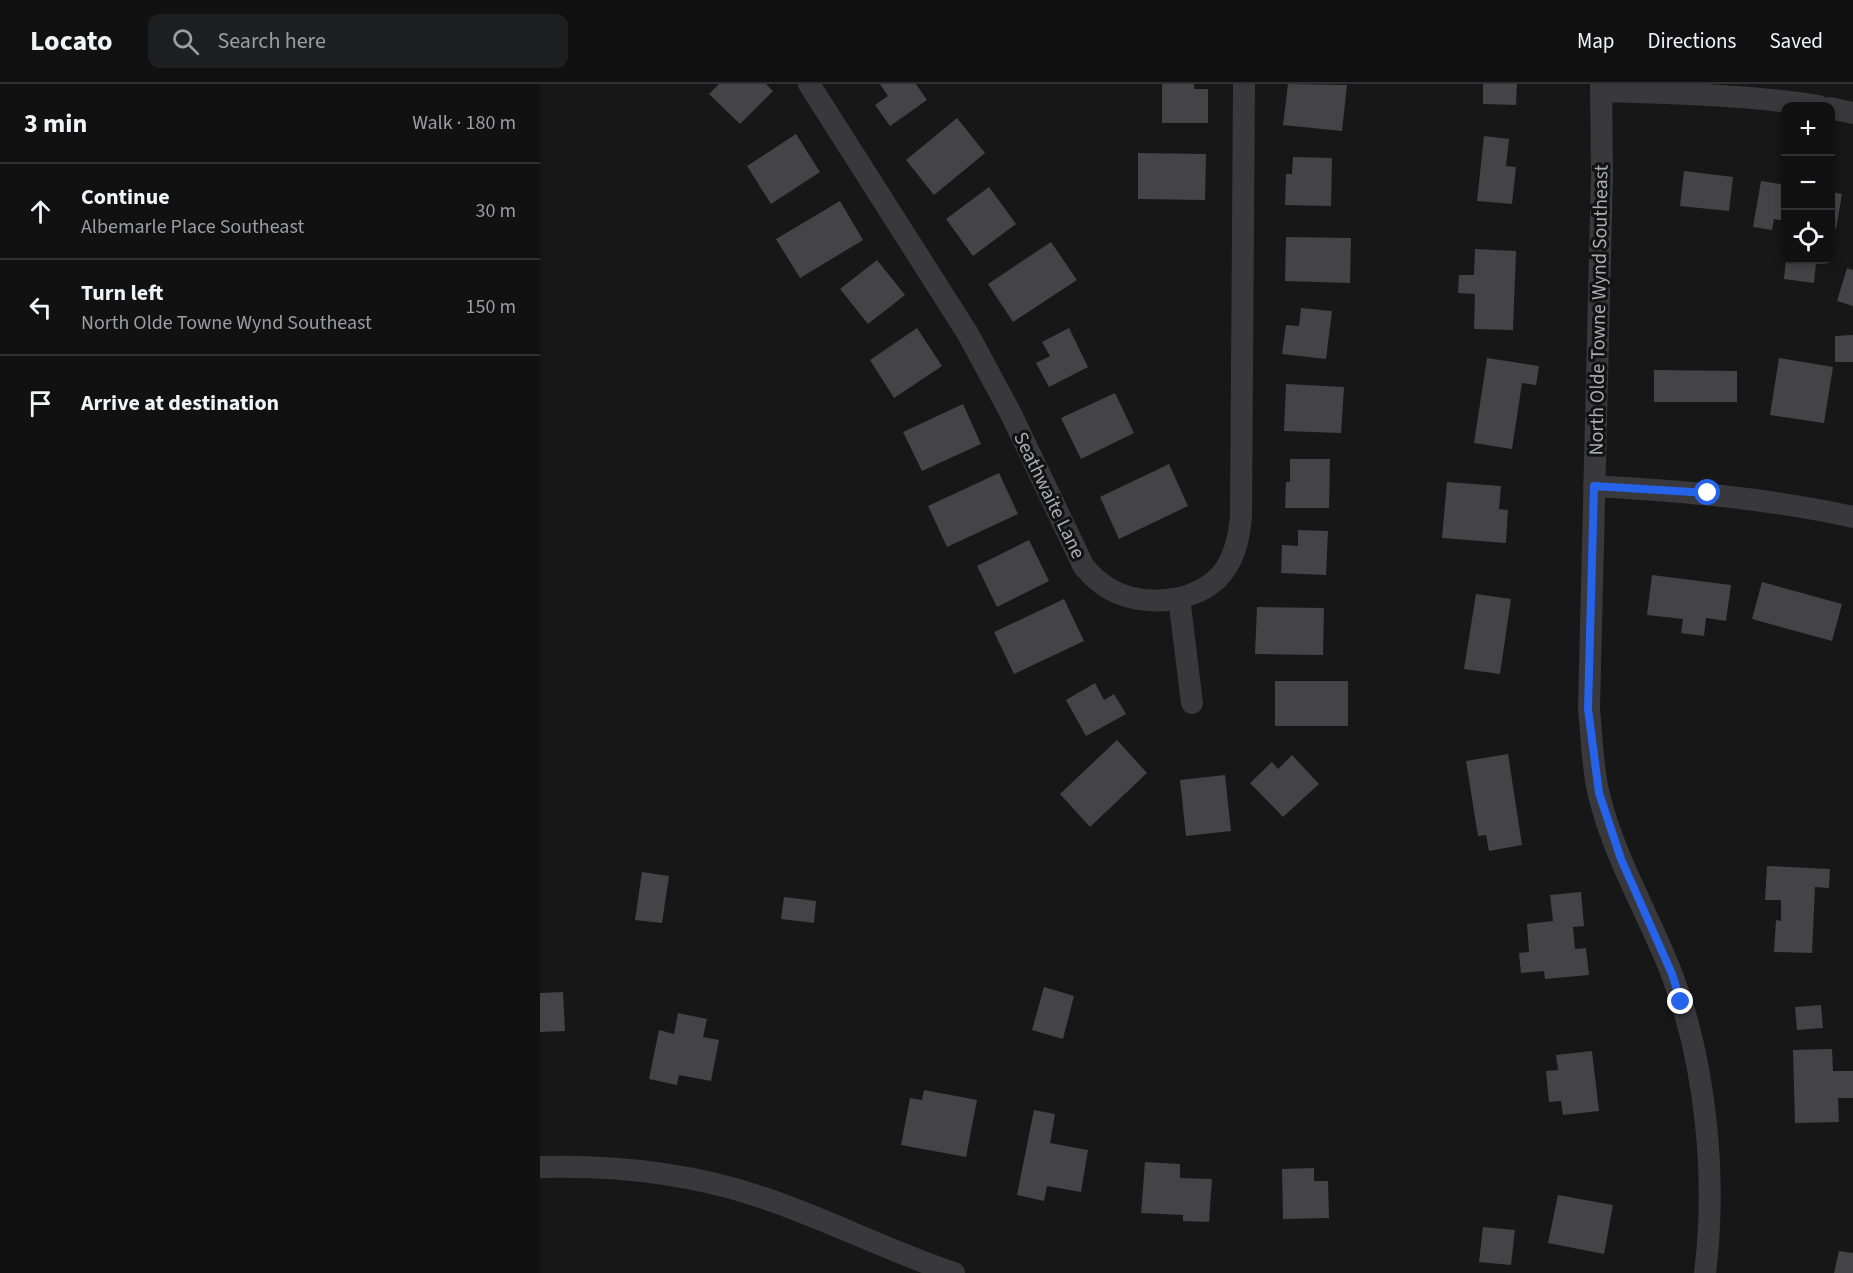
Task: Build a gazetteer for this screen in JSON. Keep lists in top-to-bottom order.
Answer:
{
  "streets": {
    "street": ["North Olde Towne Wynd Southeast", "Seathwaite Lane"]
  },
  "page": {
    "header": "Locato",
    "search": "Search here",
    "nav": ["Map", "Directions", "Saved"],
    "heading": ["3 min", "Walk · 180 m"],
    "map_buttons": ["+", "−"],
    "list": [
      ["Continue", "Albemarle Place Southeast", "30 m"],
      ["Turn left", "North Olde Towne Wynd Southeast", "150 m"],
      "Arrive at destination"
    ]
  }
}
